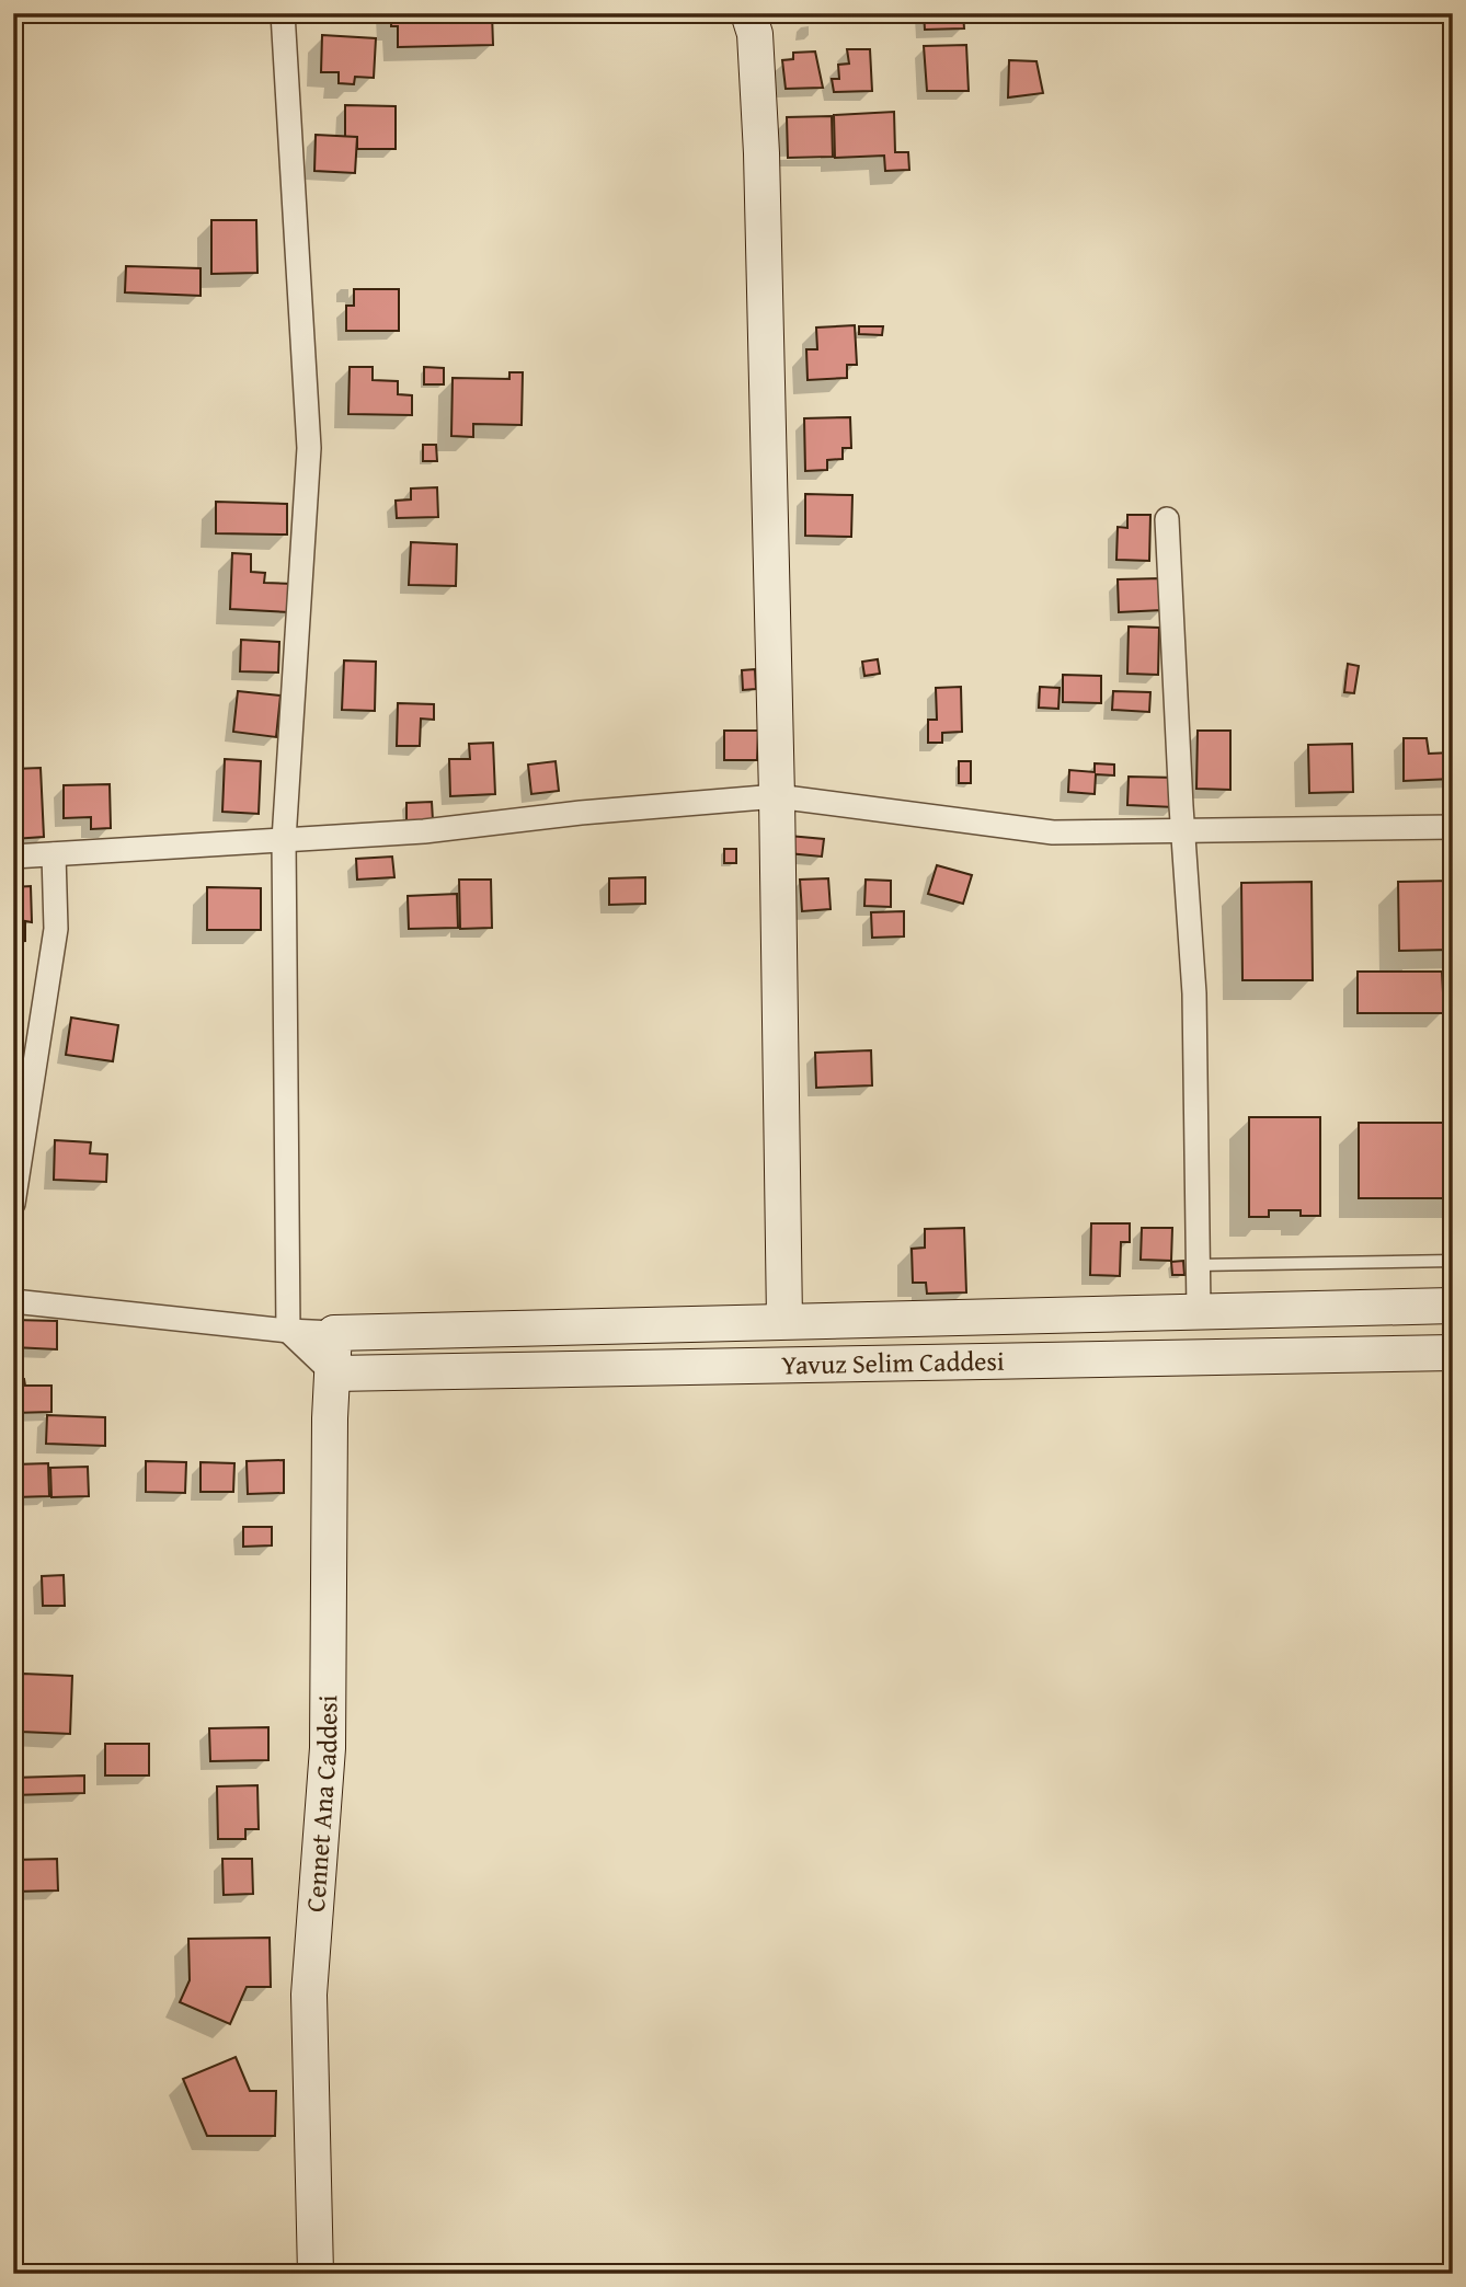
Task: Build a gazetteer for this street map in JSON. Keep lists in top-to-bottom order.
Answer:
{
  "streets": {
    "street": ["Yavuz Selim Caddesi", "Cennet Ana Caddesi"]
  },
  "crossings": [
    ["Yavuz Selim Caddesi", "Cennet Ana Caddesi"]
  ]
}
